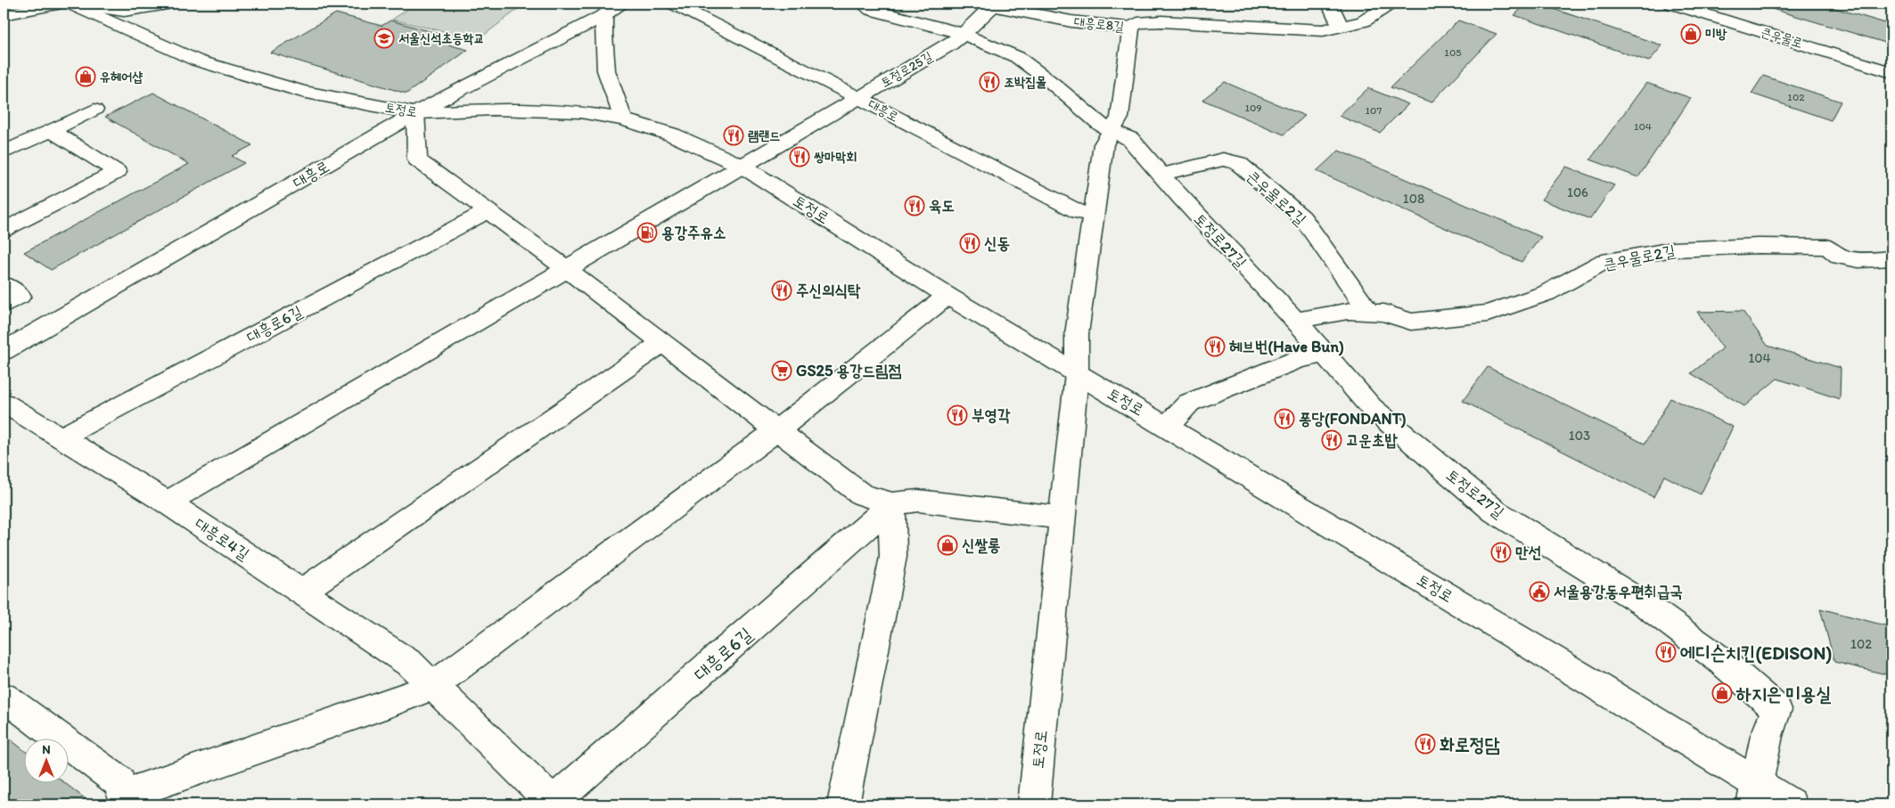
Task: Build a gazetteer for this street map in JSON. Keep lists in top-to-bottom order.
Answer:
{
  "streets": {
    "street": [
      "대흥로8길",
      "큰우물로",
      "토정로25길",
      "토정로",
      "대흥로",
      "큰우물로2길",
      "토정로27길",
      "대흥로6길",
      "대흥로4길"
    ]
  },
  "crossings": [
    ["대흥로8길", "토정로25길"],
    ["대흥로8길", "토정로"],
    ["토정로25길", "토정로"],
    ["토정로25길", "대흥로"],
    ["토정로25길", "토정로27길"],
    ["토정로", "대흥로"],
    ["토정로", "토정로27길"],
    ["큰우물로2길", "토정로27길"],
    ["대흥로6길", "대흥로4길"]
  ],
  "places": {
    "shop": [
      "미방",
      "유헤어샵",
      "신쌀롱",
      "하지은 미용실"
    ],
    "school or university": ["서울신석초등학교"],
    "restaurant": [
      "조박집몰",
      "램랜드",
      "쌍마막회",
      "육도",
      "신동",
      "주신의식탁",
      "헤브번(Have Bun)",
      "부영각",
      "퐁당(FONDANT)",
      "고운초밥",
      "만선",
      "에디슨치킨(EDISON)",
      "화로정담"
    ],
    "fuel station": ["용강주유소"],
    "supermarket": ["GS25 용강드림점"],
    "public building": ["서울용강동우편취급국"]
  },
  "house_numbers": [
    "105",
    "102",
    "109",
    "107",
    "104",
    "106",
    "108",
    "104",
    "103",
    "102"
  ],
  "north": "top"
}
